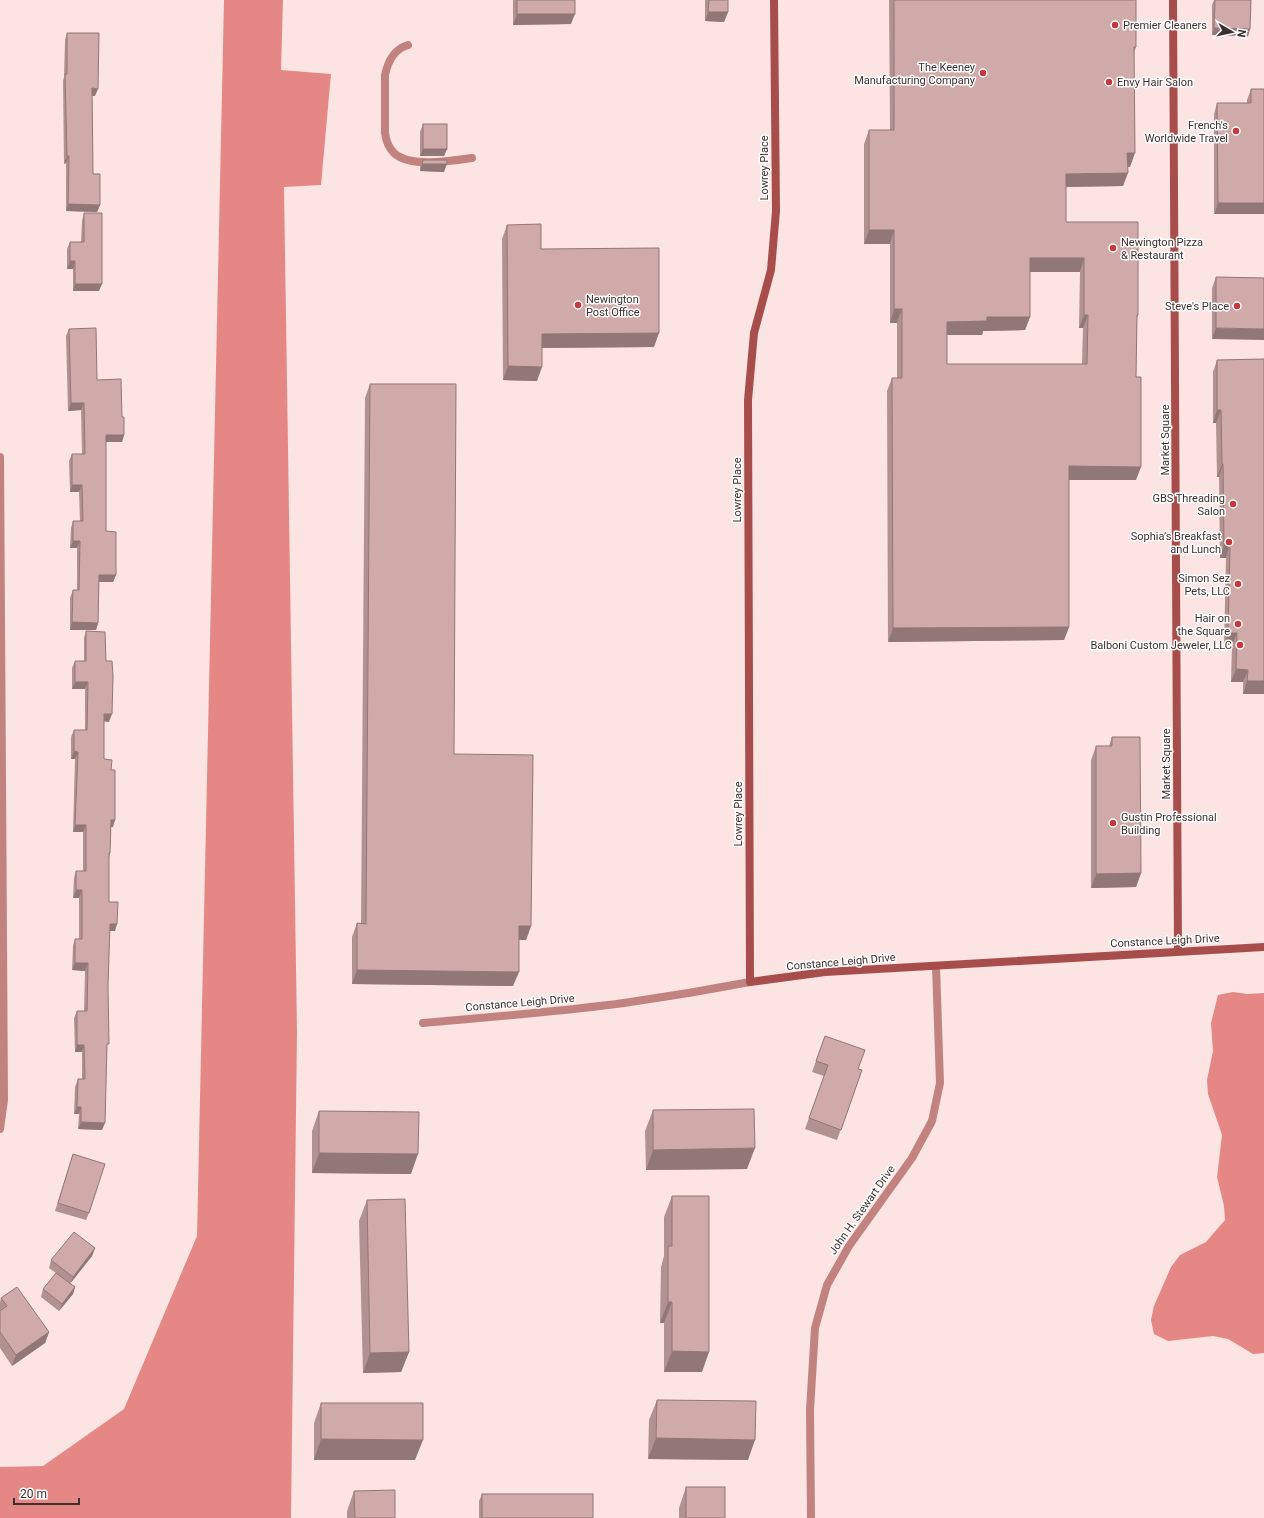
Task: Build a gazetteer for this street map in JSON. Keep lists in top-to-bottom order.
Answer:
{
  "streets": {
    "street": [
      "Lowrey Place",
      "Market Square",
      "Constance Leigh Drive",
      "John H. Stewart Drive"
    ]
  },
  "crossings": [
    ["Lowrey Place", "Constance Leigh Drive"],
    ["Market Square", "Constance Leigh Drive"],
    ["Constance Leigh Drive", "John H. Stewart Drive"]
  ],
  "places": [
    "Premier Cleaners",
    "The Keeney Manufacturing Company",
    "Envy Hair Salon",
    "French's Worldwide Travel",
    "Newington Pizza & Restaurant",
    "Newington Post Office",
    "Steve's Place",
    "GBS Threading Salon",
    "Sophia’s Breakfast and Lunch",
    "Simon Sez Pets, LLC",
    "Hair on the Square",
    "Balboni Custom Jeweler, LLC",
    "Gustin Professional Building"
  ],
  "scale_bar": "20 m",
  "north": "right"
}
